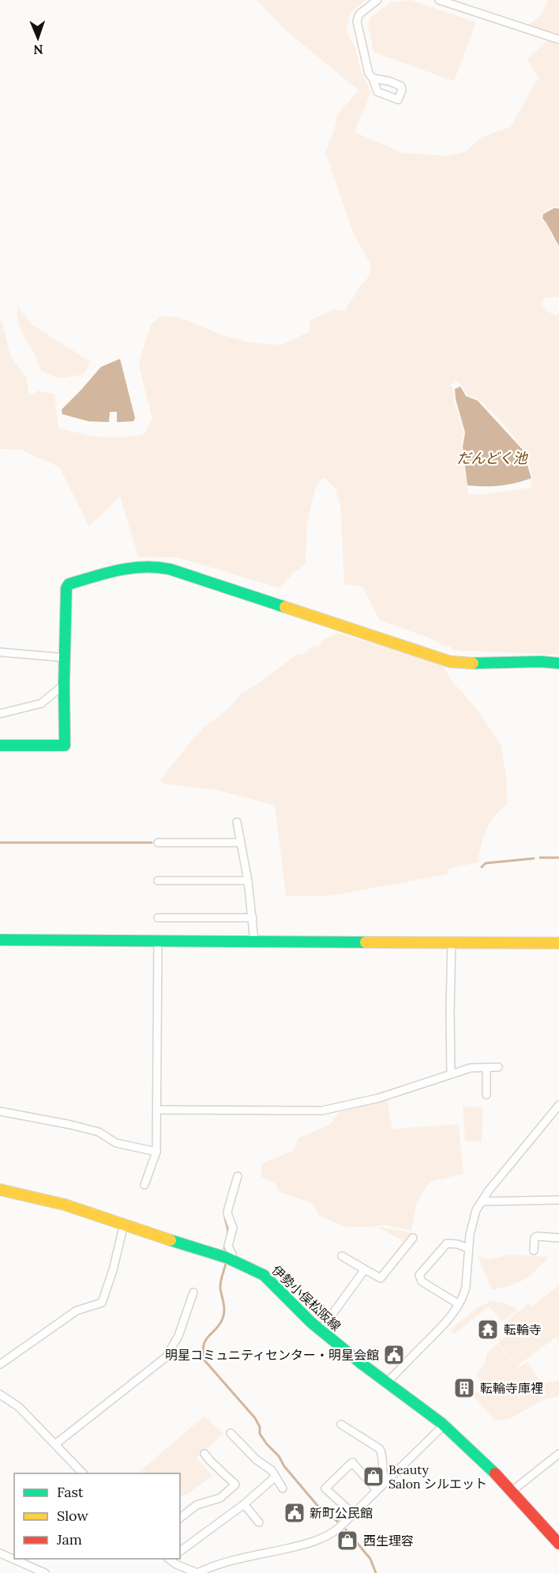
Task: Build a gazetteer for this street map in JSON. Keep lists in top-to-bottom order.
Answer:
{
  "streets": {
    "street": ["伊勢小俣松阪線"]
  },
  "water": ["だんどく池"],
  "places": {
    "temple": ["転輪寺"],
    "public building": ["明星コミュニティセンター・明星会館", "新町公民館"],
    "building": ["転輪寺庫裡"],
    "shop": ["Beauty Salon シルエット", "西生理容"]
  },
  "legend": ["Fast", "Slow", "Jam"],
  "north": "bottom"
}
